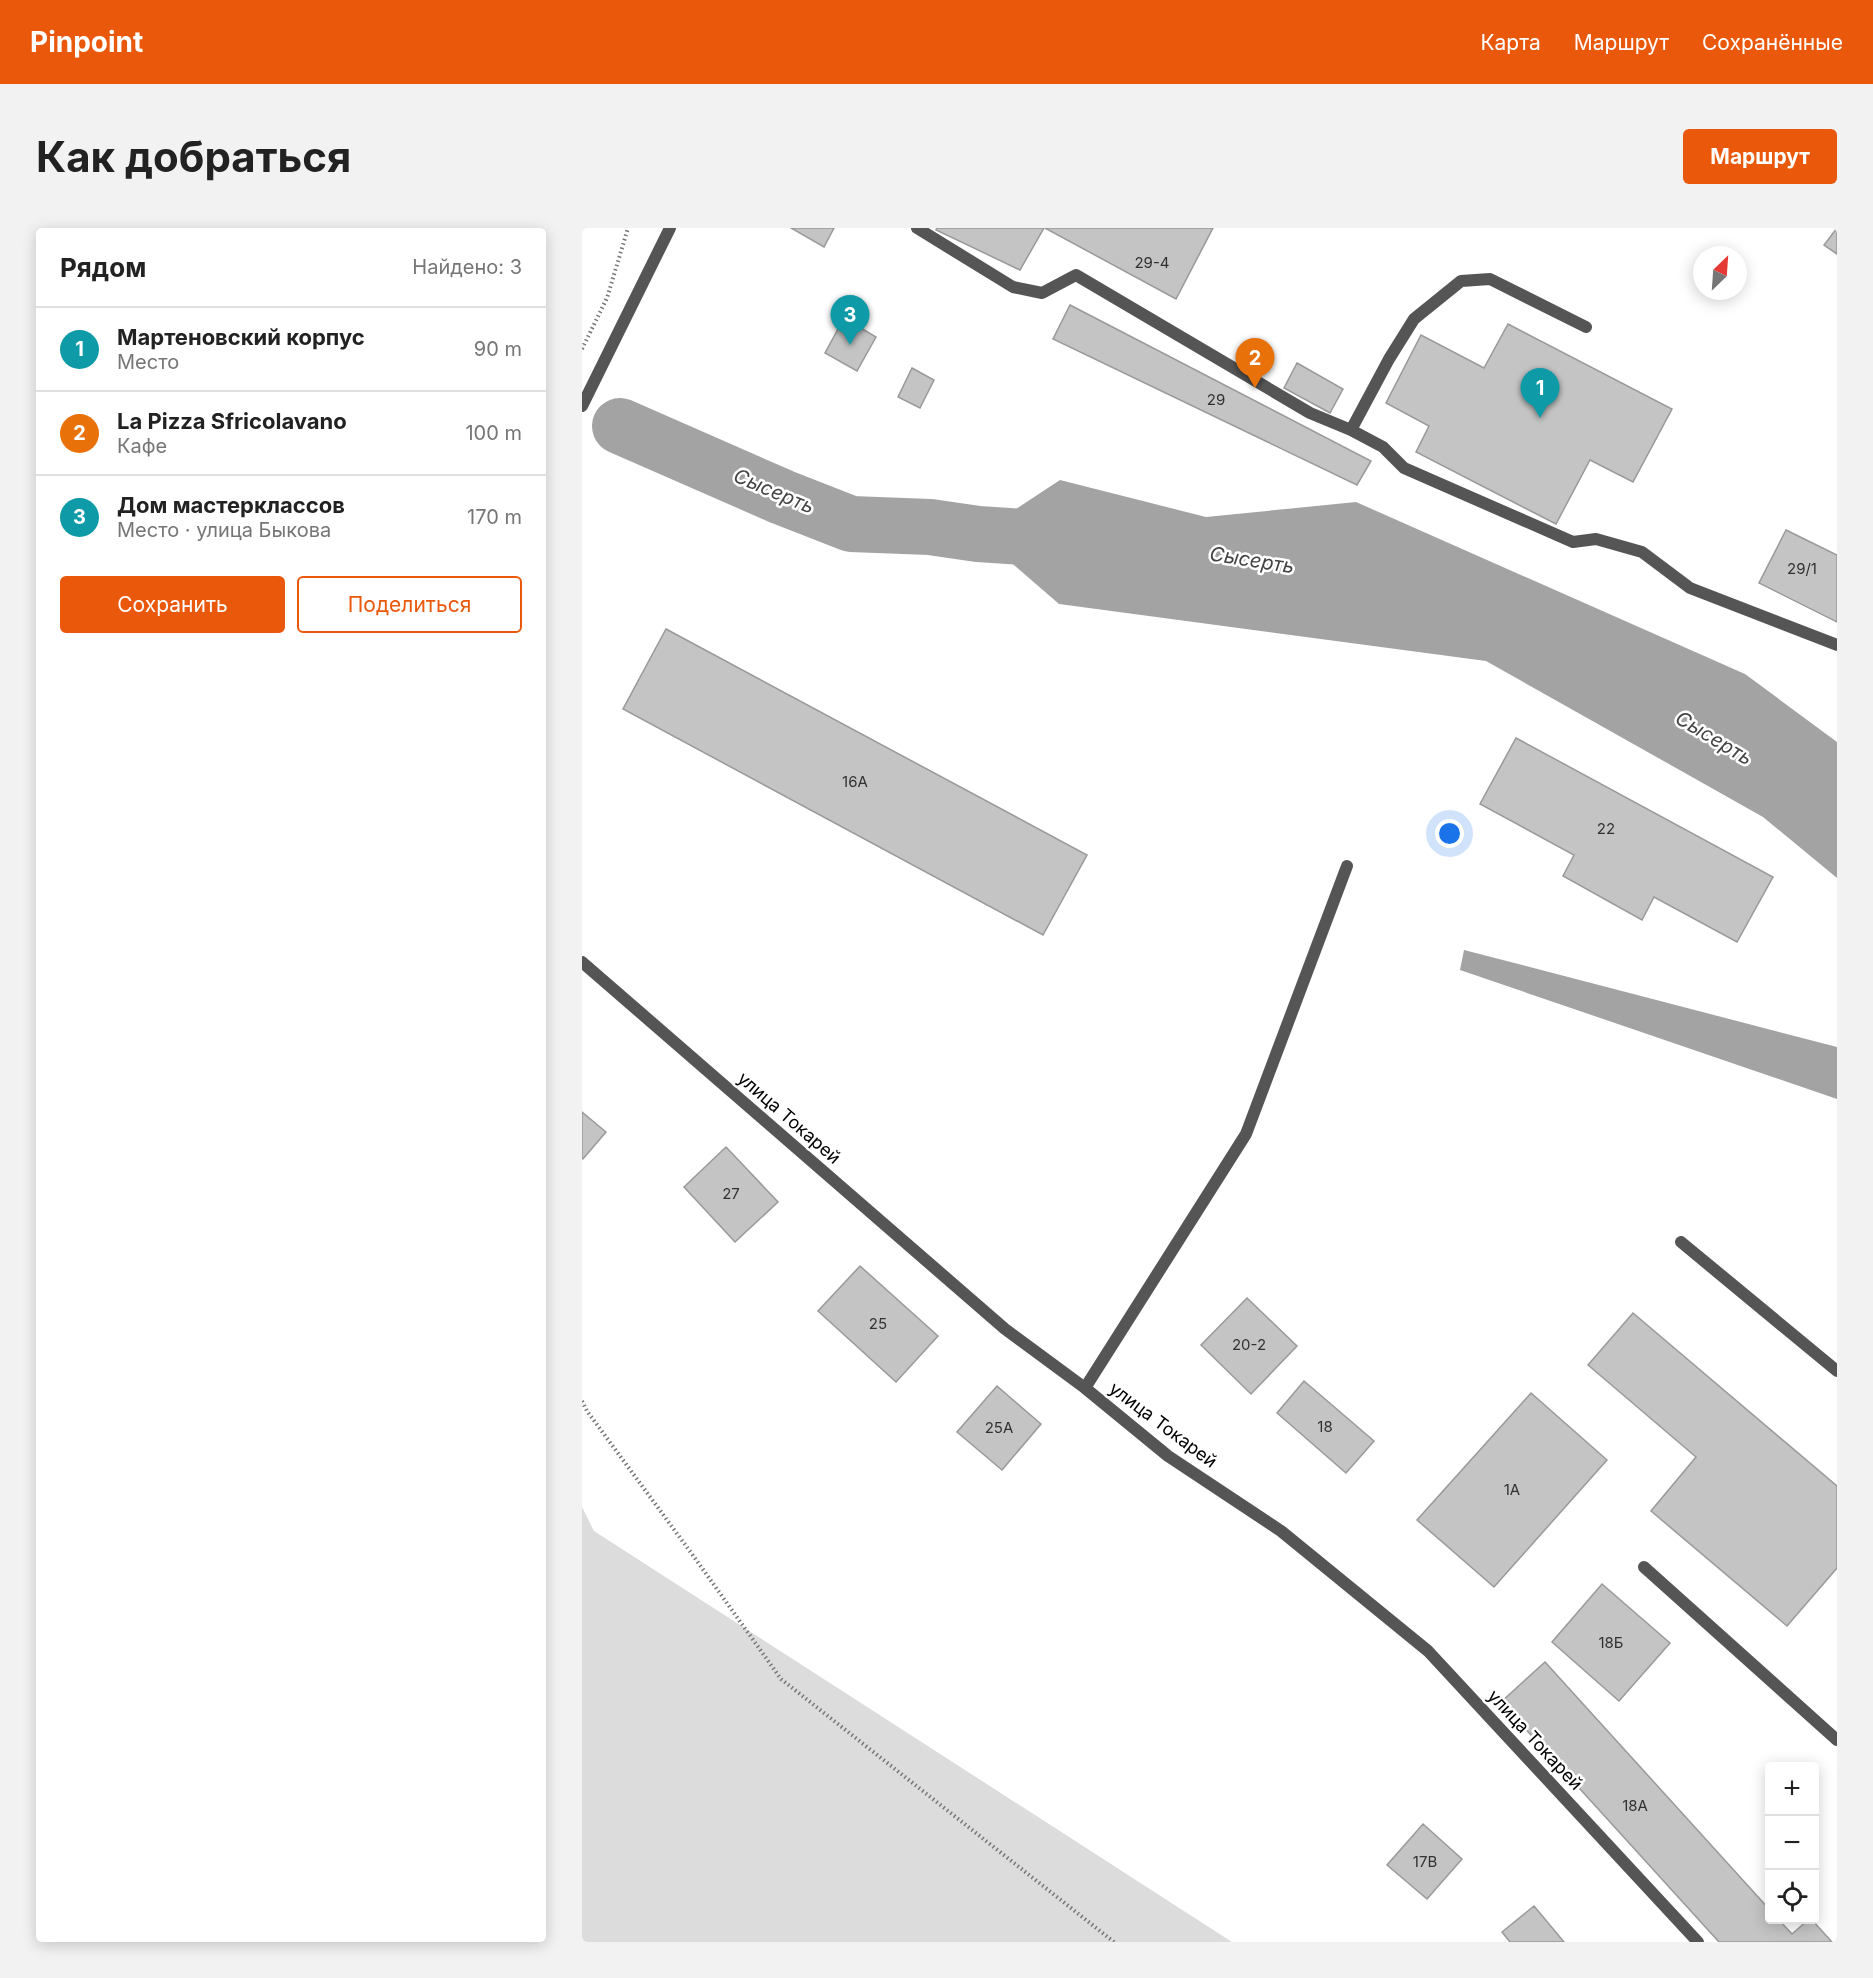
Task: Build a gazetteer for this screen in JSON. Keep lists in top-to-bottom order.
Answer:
{
  "streets": {
    "street": ["улица Токарей"]
  },
  "water": ["Сысерть"],
  "house_numbers": [
    "29-4",
    "29",
    "29/1",
    "16А",
    "22",
    "27",
    "25",
    "20-2",
    "18",
    "25А",
    "1А",
    "18Б",
    "18А",
    "17В"
  ],
  "north": "top right",
  "page": {
    "header": "Pinpoint",
    "nav": ["Карта", "Маршрут", "Сохранённые"],
    "buttons": [
      "Маршрут",
      ["Сохранить", "Поделиться"]
    ],
    "title": "Как добраться",
    "heading": ["Рядом", "Найдено: 3"],
    "pins": ["3", "2", "1"],
    "list": [
      {
        "mark": "1",
        "name": "Мартеновский корпус",
        "note": "Место",
        "value": "90 m"
      },
      {
        "mark": "2",
        "name": "La Pizza Sfricolavano",
        "note": "Кафе",
        "value": "100 m"
      },
      {
        "mark": "3",
        "name": "Дом мастерклассов",
        "note": "Место · улица Быкова",
        "value": "170 m"
      }
    ],
    "map_buttons": ["+", "−"]
  }
}
